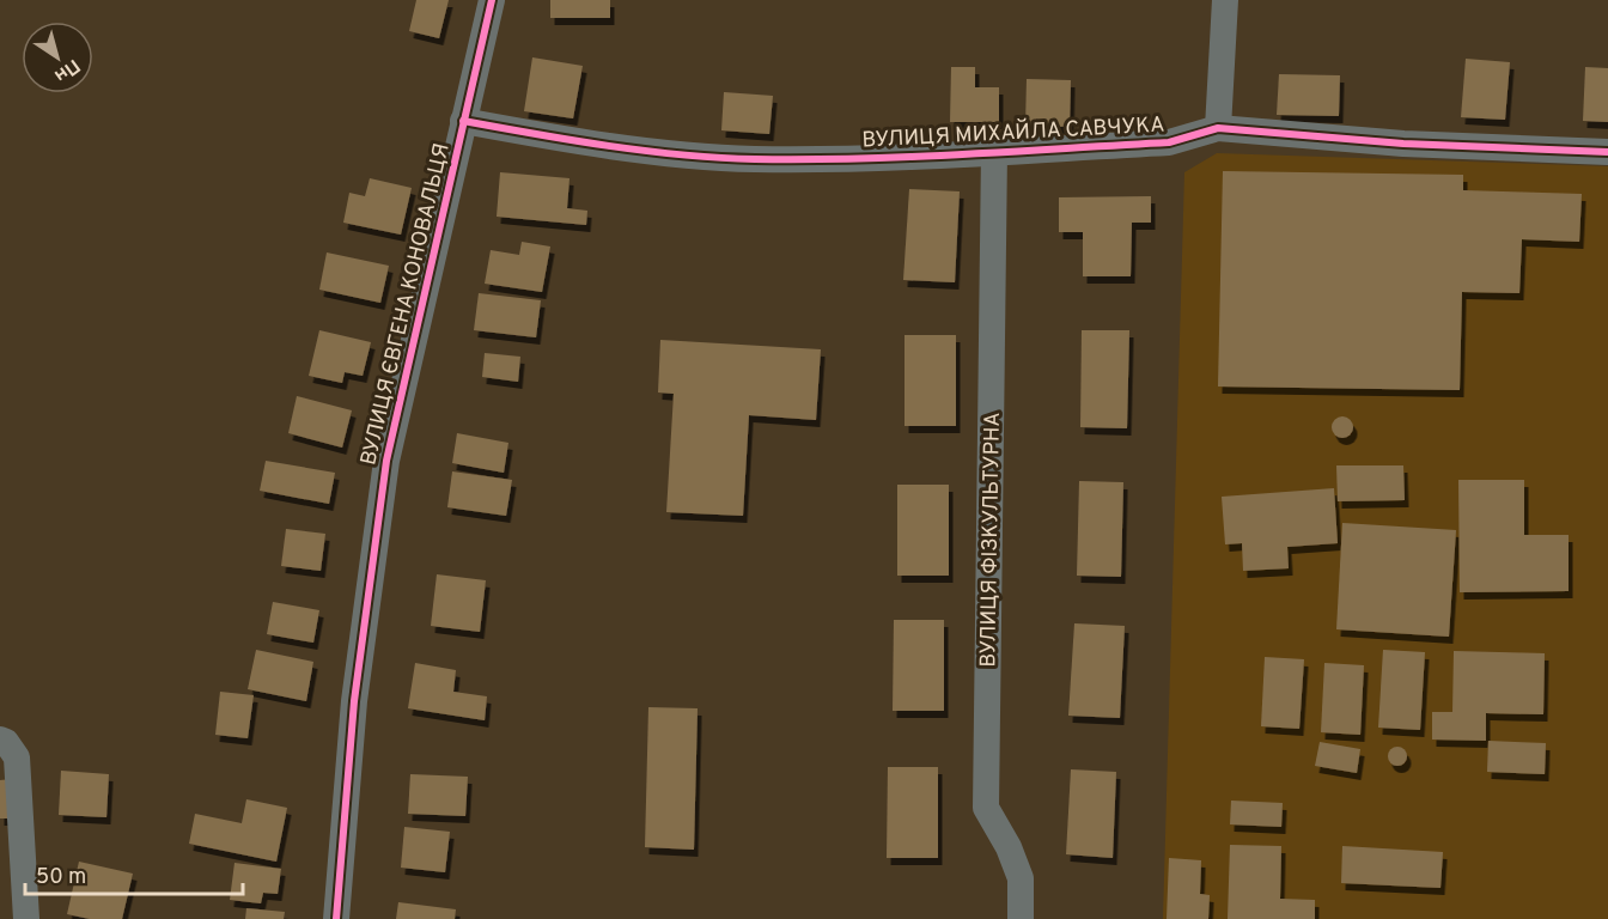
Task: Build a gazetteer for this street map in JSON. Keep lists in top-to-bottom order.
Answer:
{
  "streets": {
    "street": ["ВУЛИЦЯ МИХАЙЛА САВЧУКА", "ВУЛИЦЯ ЄВГЕНА КОНОВАЛЬЦЯ", "ВУЛИЦЯ ФІЗКУЛЬТУРНА"]
  },
  "crossings": [
    ["ВУЛИЦЯ МИХАЙЛА САВЧУКА", "ВУЛИЦЯ ЄВГЕНА КОНОВАЛЬЦЯ"],
    ["ВУЛИЦЯ МИХАЙЛА САВЧУКА", "ВУЛИЦЯ ФІЗКУЛЬТУРНА"]
  ],
  "scale_bar": "50 m",
  "north": "bottom right"
}
